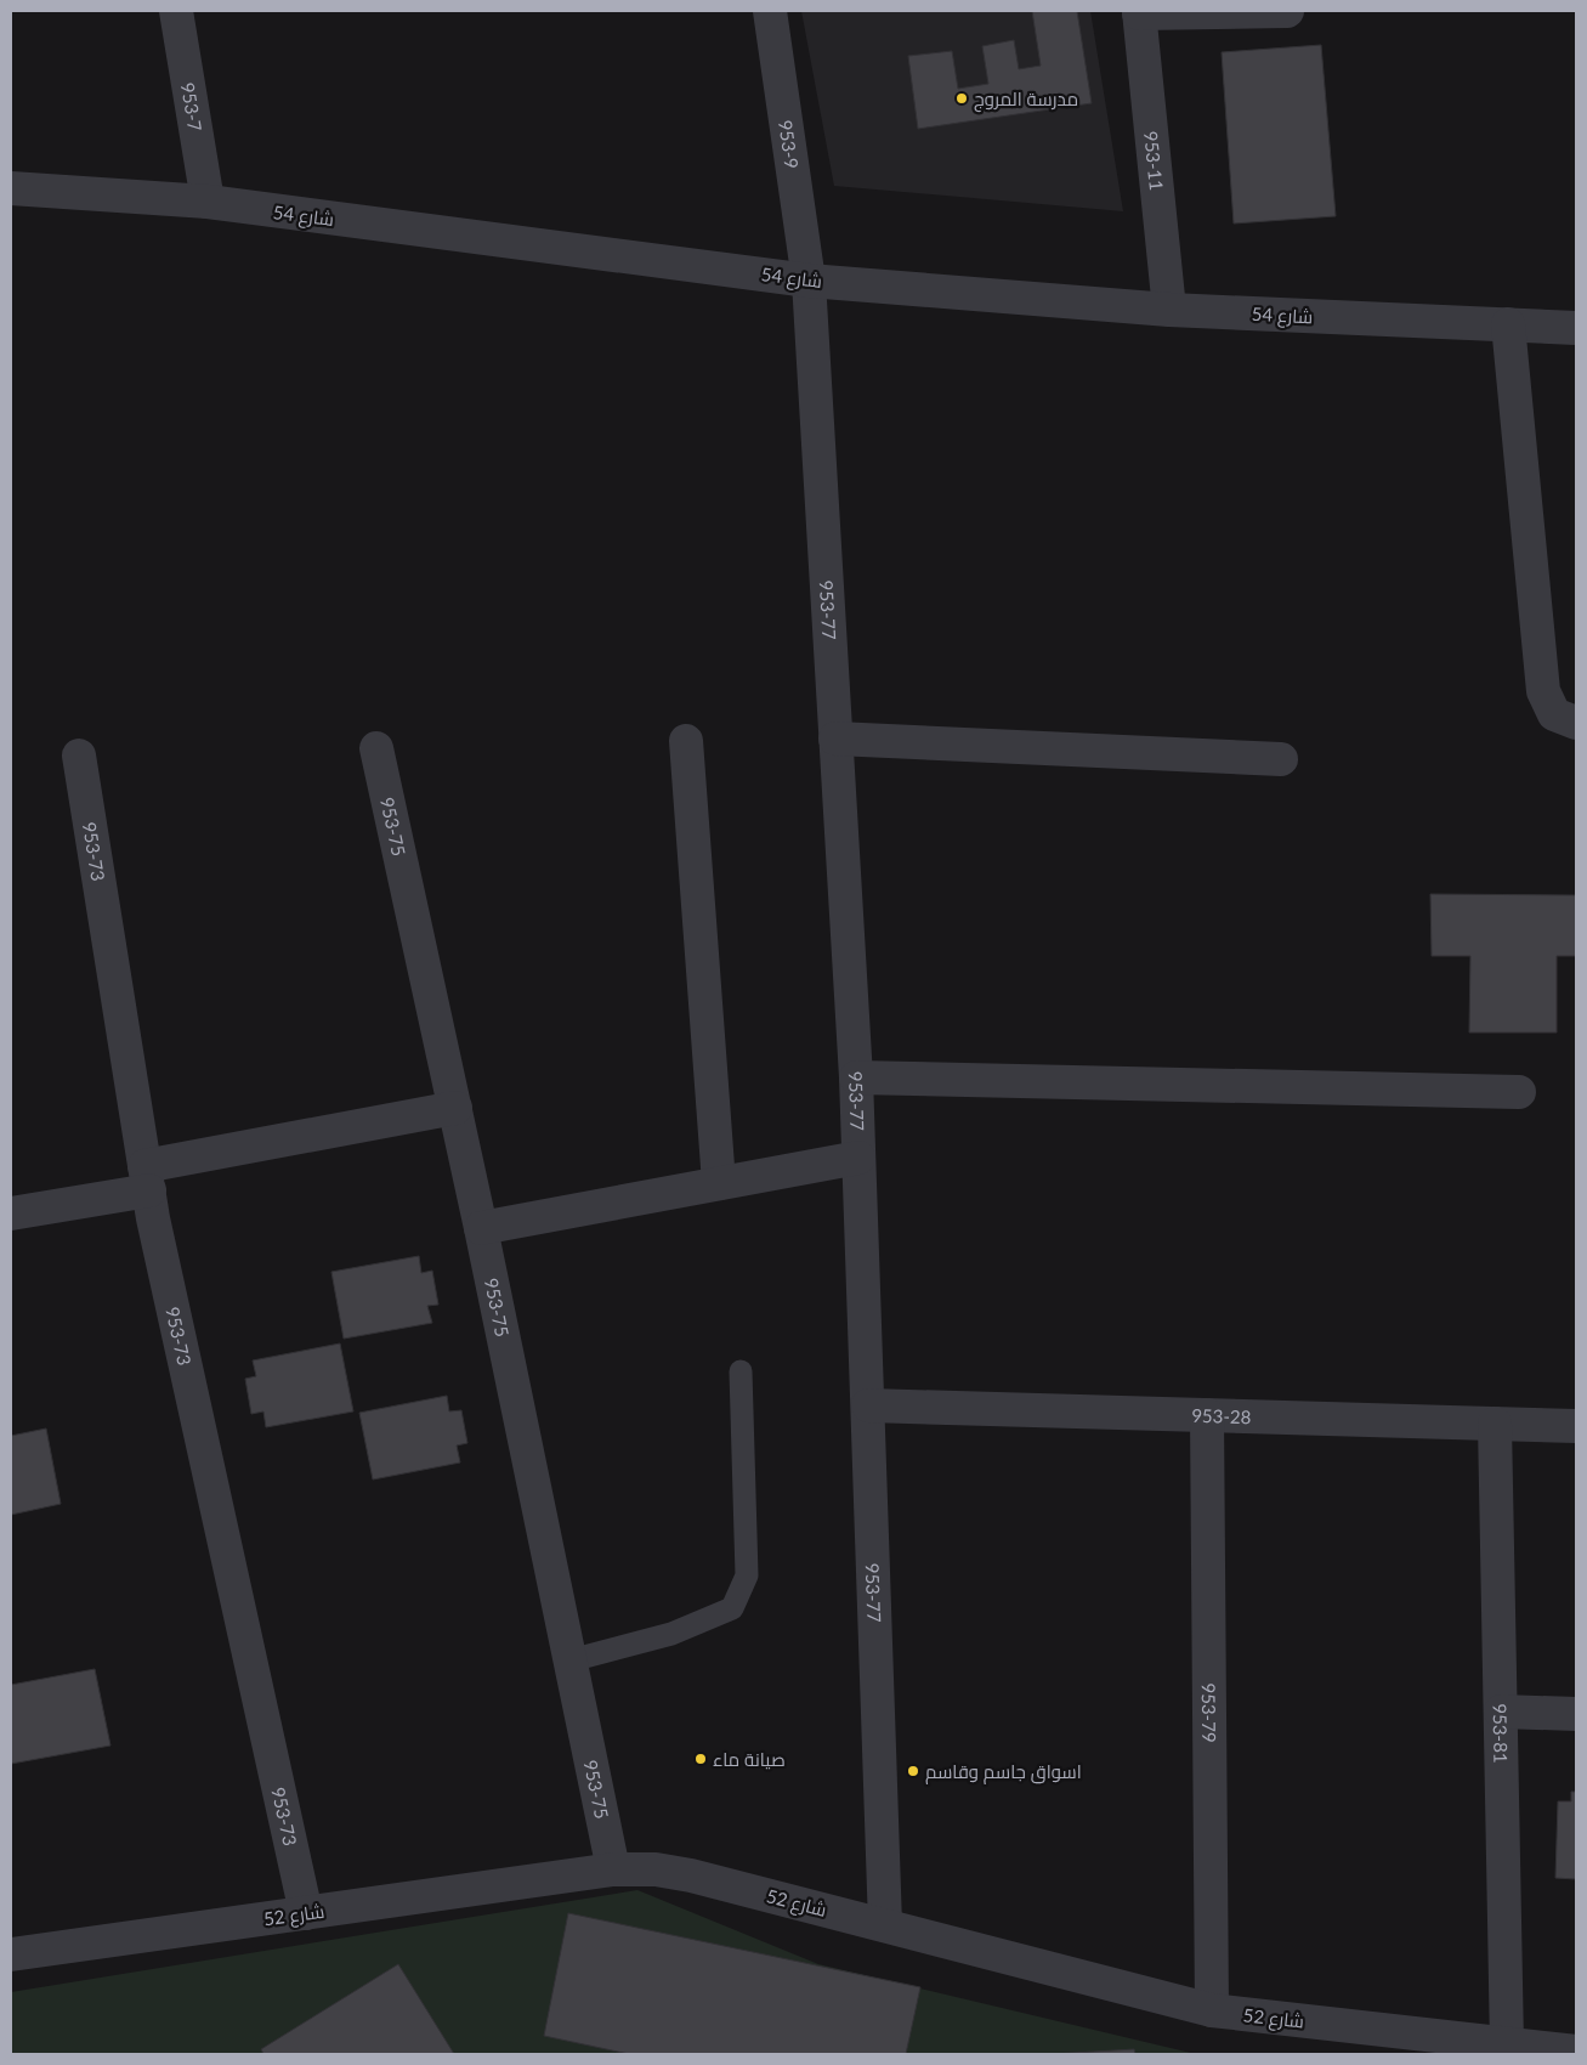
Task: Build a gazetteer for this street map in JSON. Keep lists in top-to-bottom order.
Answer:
{
  "streets": {
    "street": [
      "953-7",
      "953-9",
      "953-11",
      "شارع 54",
      "953-77",
      "953-75",
      "953-73",
      "953-28",
      "953-79",
      "953-81",
      "شارع 52"
    ]
  },
  "crossings": [
    ["953-7", "شارع 54"],
    ["953-9", "شارع 54"],
    ["953-9", "953-77"],
    ["953-11", "شارع 54"],
    ["شارع 54", "953-77"],
    ["953-77", "953-28"],
    ["953-77", "شارع 52"],
    ["953-75", "شارع 52"],
    ["953-73", "شارع 52"],
    ["953-28", "953-79"],
    ["953-28", "953-81"],
    ["953-79", "شارع 52"],
    ["953-81", "شارع 52"]
  ],
  "places": ["مدرسة المروج", "صيانة ماء", "اسواق جاسم وقاسم"]
}
